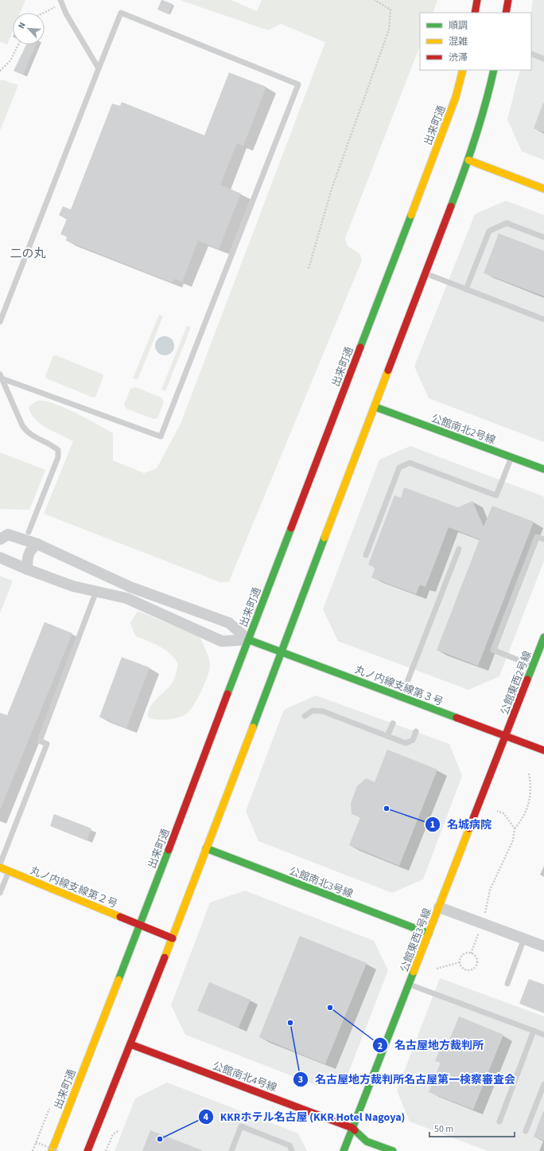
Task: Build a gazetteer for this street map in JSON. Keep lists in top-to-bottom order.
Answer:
{
  "streets": {
    "main road": [
      "出来町通",
      "公館南北2号線",
      "公館東西2号線",
      "丸ノ内線支線第３号",
      "公館南北3号線",
      "丸ノ内線支線第２号",
      "公館東西3号線",
      "公館南北4号線"
    ]
  },
  "crossings": [
    ["出来町通", "丸ノ内線支線第３号"],
    ["出来町通", "丸ノ内線支線第２号"],
    ["公館東西2号線", "丸ノ内線支線第３号"],
    ["公館東西2号線", "公館東西3号線"],
    ["丸ノ内線支線第３号", "公館東西3号線"],
    ["公館南北3号線", "公館東西3号線"],
    ["公館東西3号線", "公館南北4号線"]
  ],
  "districts": ["二の丸"],
  "places": [
    "名城病院",
    "名古屋地方裁判所",
    "名古屋地方裁判所名古屋第一検察審査会",
    "KKRホテル名古屋 (KKR Hotel Nagoya)"
  ],
  "legend": ["順調", "混雑", "渋滞"],
  "scale_bar": "50 m",
  "north": "top left"
}
